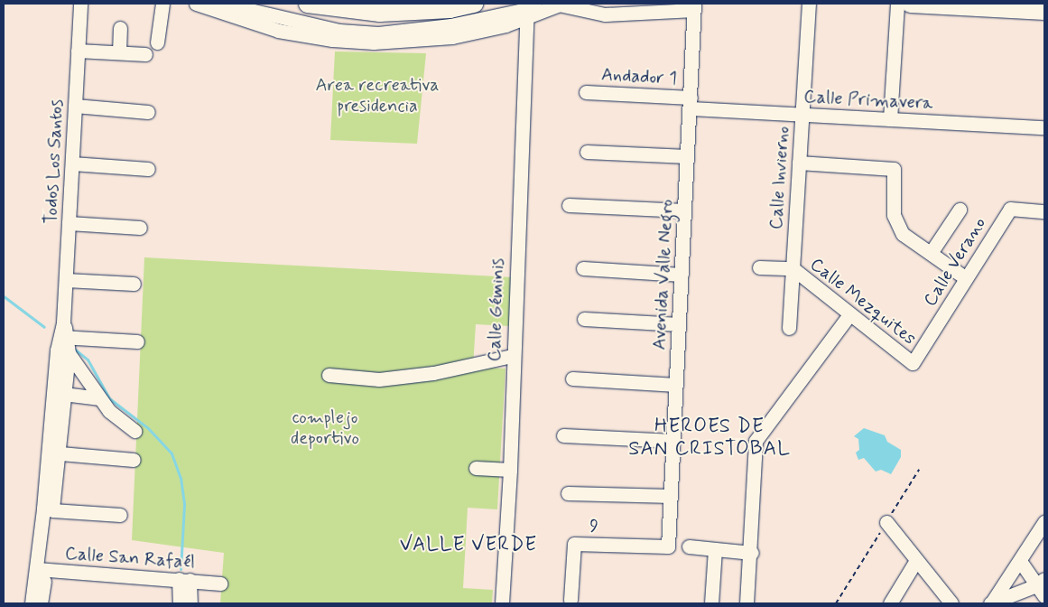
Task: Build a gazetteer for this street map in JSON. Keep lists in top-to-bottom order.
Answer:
{
  "streets": {
    "street": [
      "Andador 1",
      "Calle Primavera",
      "Todos Los Santos",
      "Calle Invierno",
      "Calle Verano",
      "Avenida Valle Negro",
      "Calle Mezquites",
      "Calle Géminis",
      "9",
      "Calle San Rafaél"
    ]
  },
  "crossings": [
    ["Andador 1", "Calle Primavera"],
    ["Andador 1", "Avenida Valle Negro"],
    ["Calle Primavera", "Calle Invierno"],
    ["Calle Primavera", "Avenida Valle Negro"],
    ["Todos Los Santos", "Calle San Rafaél"],
    ["Calle Invierno", "Calle Mezquites"],
    ["Calle Verano", "Calle Mezquites"],
    ["Avenida Valle Negro", "9"]
  ],
  "districts": ["HEROES DE SAN CRISTOBAL", "VALLE VERDE"],
  "parks": ["Area recreativa presidencia", "complejo deportivo"]
}
